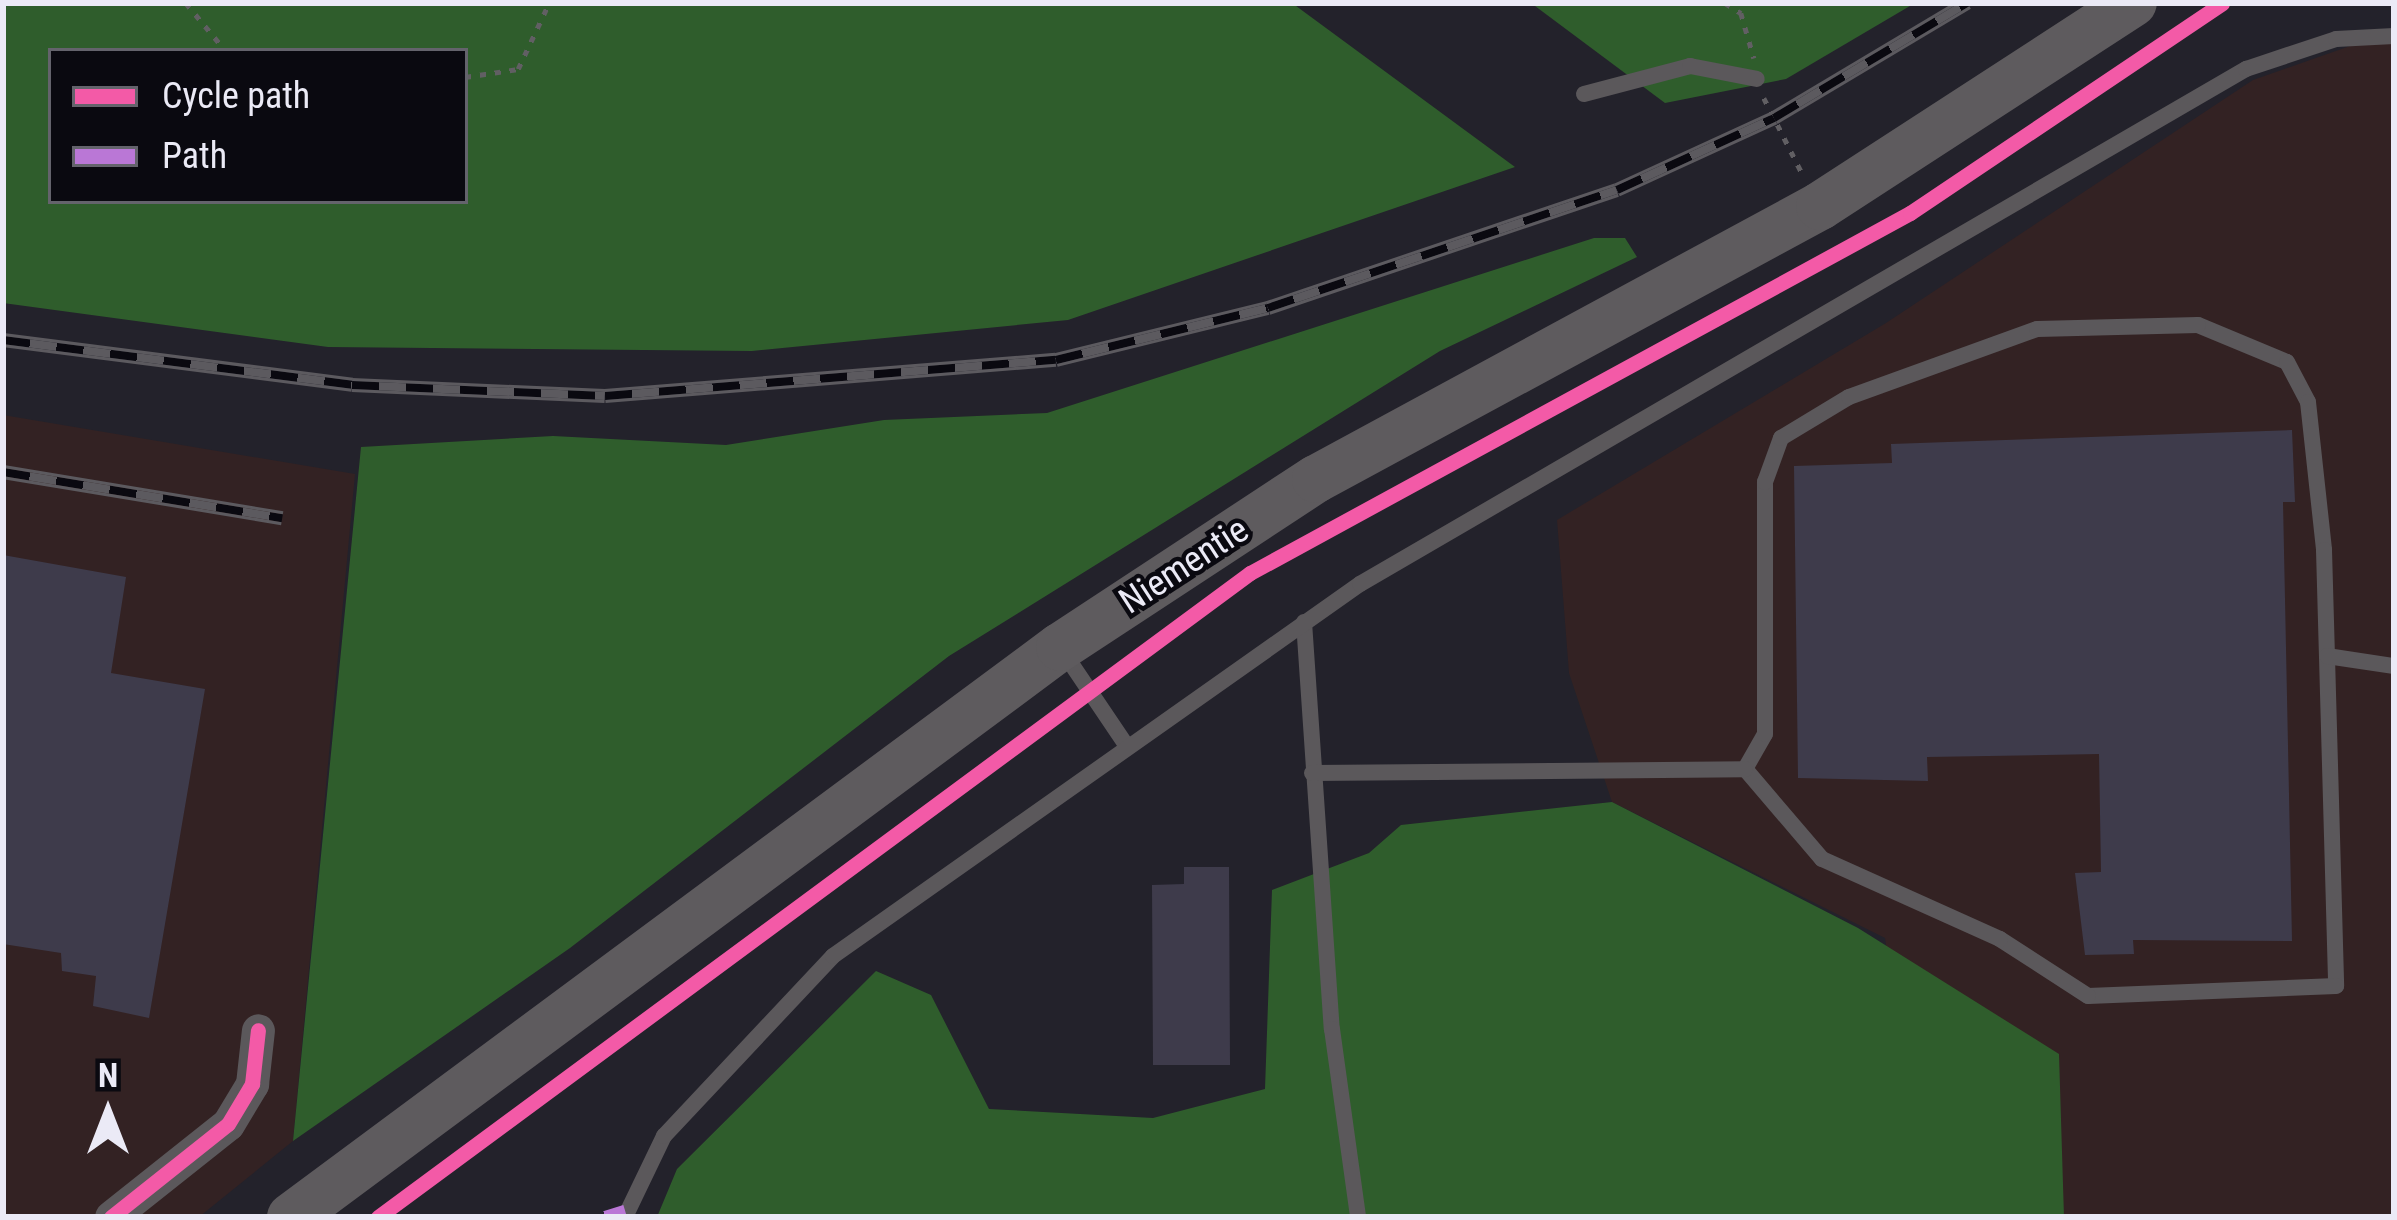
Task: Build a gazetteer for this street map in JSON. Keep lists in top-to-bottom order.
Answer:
{
  "streets": {
    "main road": ["Niementie"]
  },
  "legend": ["Cycle path", "Path"],
  "north": "top"
}
